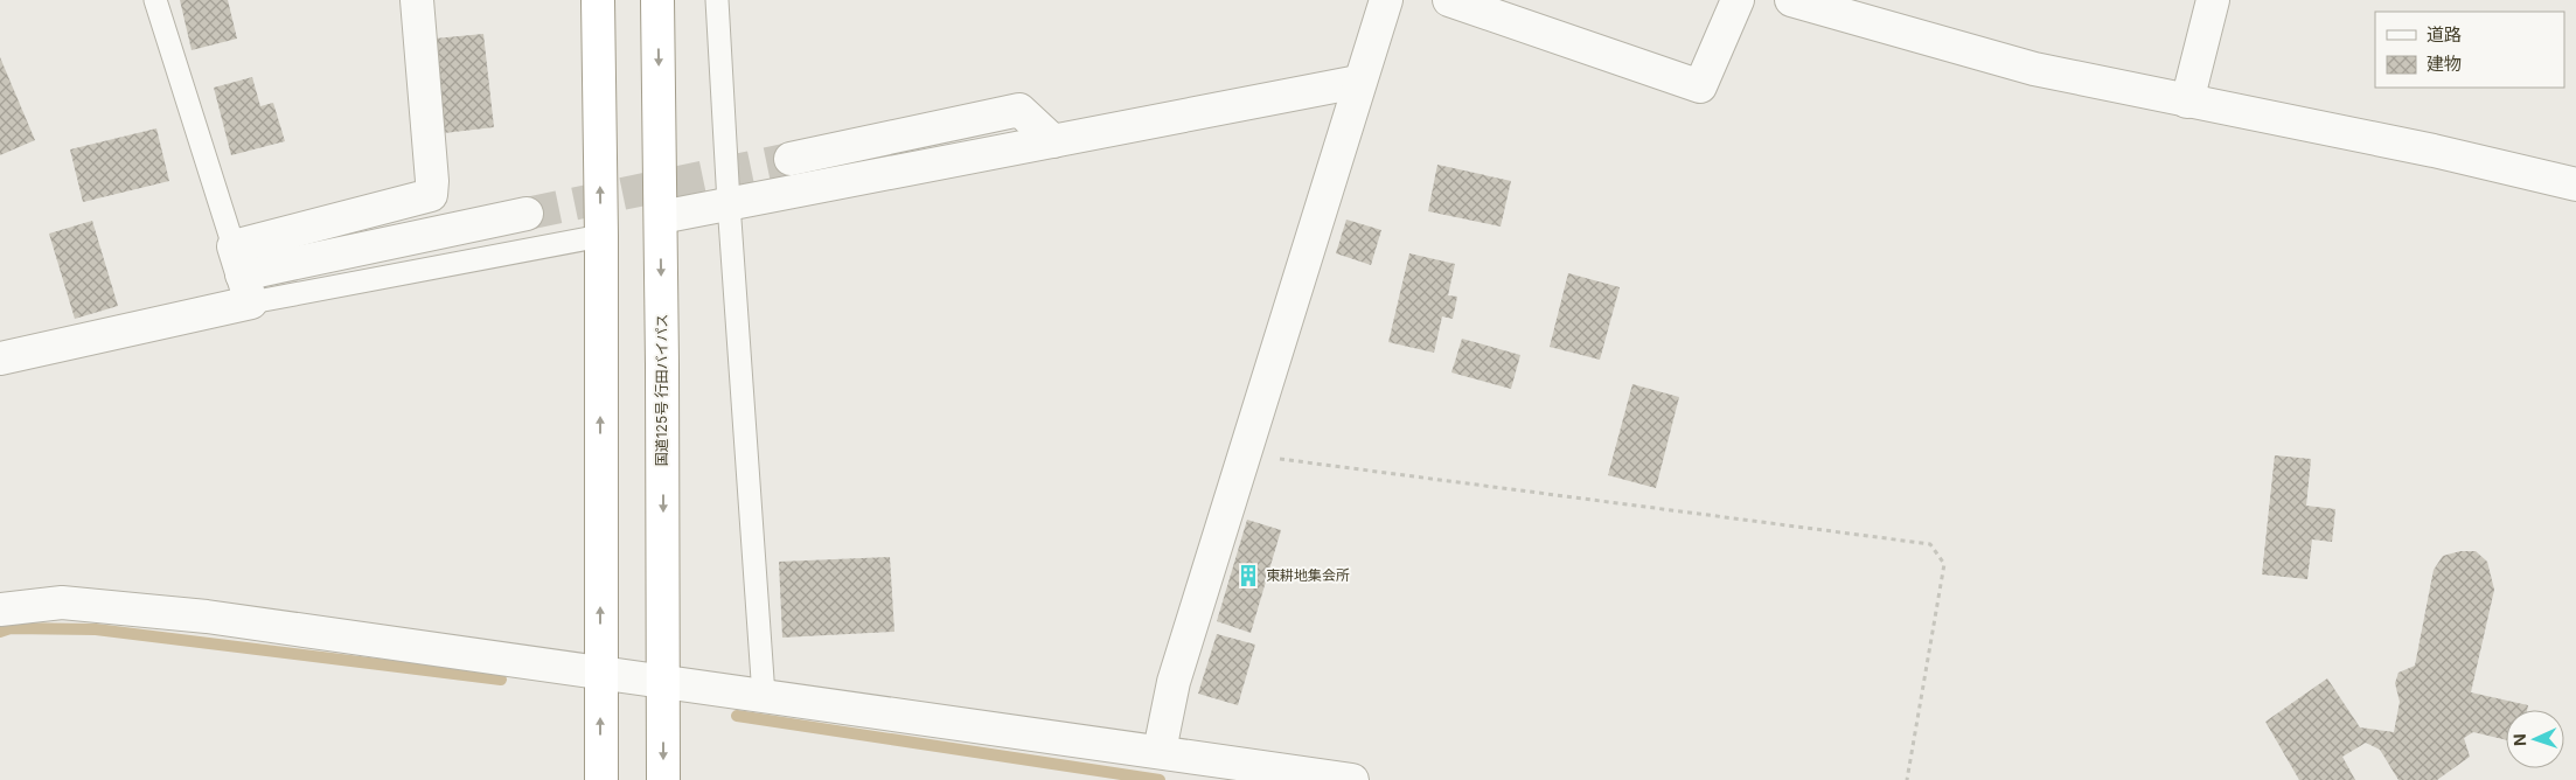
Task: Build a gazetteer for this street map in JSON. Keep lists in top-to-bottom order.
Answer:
{
  "streets": {
    "highway": ["国道125号 行田バイパス"]
  },
  "places": {
    "building": ["東耕地集会所"]
  },
  "legend": ["道路", "建物"],
  "north": "left"
}
